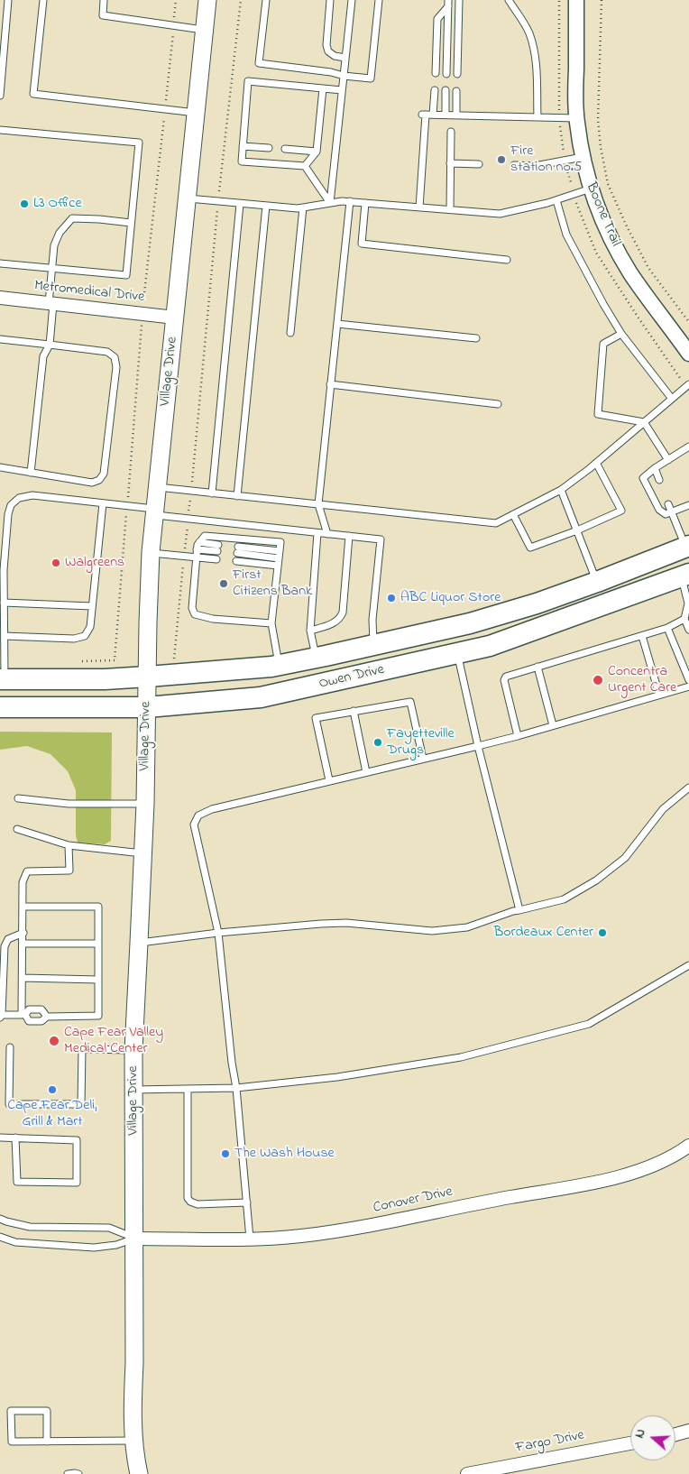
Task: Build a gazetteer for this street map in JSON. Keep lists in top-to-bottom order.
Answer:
{
  "streets": {
    "highway": ["Owen Drive"],
    "main road": ["Village Drive"],
    "street": [
      "Boone Trail",
      "Metromedical Drive",
      "Conover Drive",
      "Fargo Drive"
    ]
  },
  "crossings": [
    ["Metromedical Drive", "Village Drive"],
    ["Village Drive", "Owen Drive"],
    ["Village Drive", "Conover Drive"]
  ],
  "places": [
    "Fire station no.5",
    "L3 Office",
    "Walgreens",
    "First Citizens Bank",
    "ABC Liquor Store",
    "Concentra Urgent Care",
    "Fayetteville Drugs",
    "Bordeaux Center",
    "Cape Fear Valley Medical Center",
    "Cape Fear Deli, Grill & Mart",
    "The Wash House"
  ],
  "north": "left"
}
